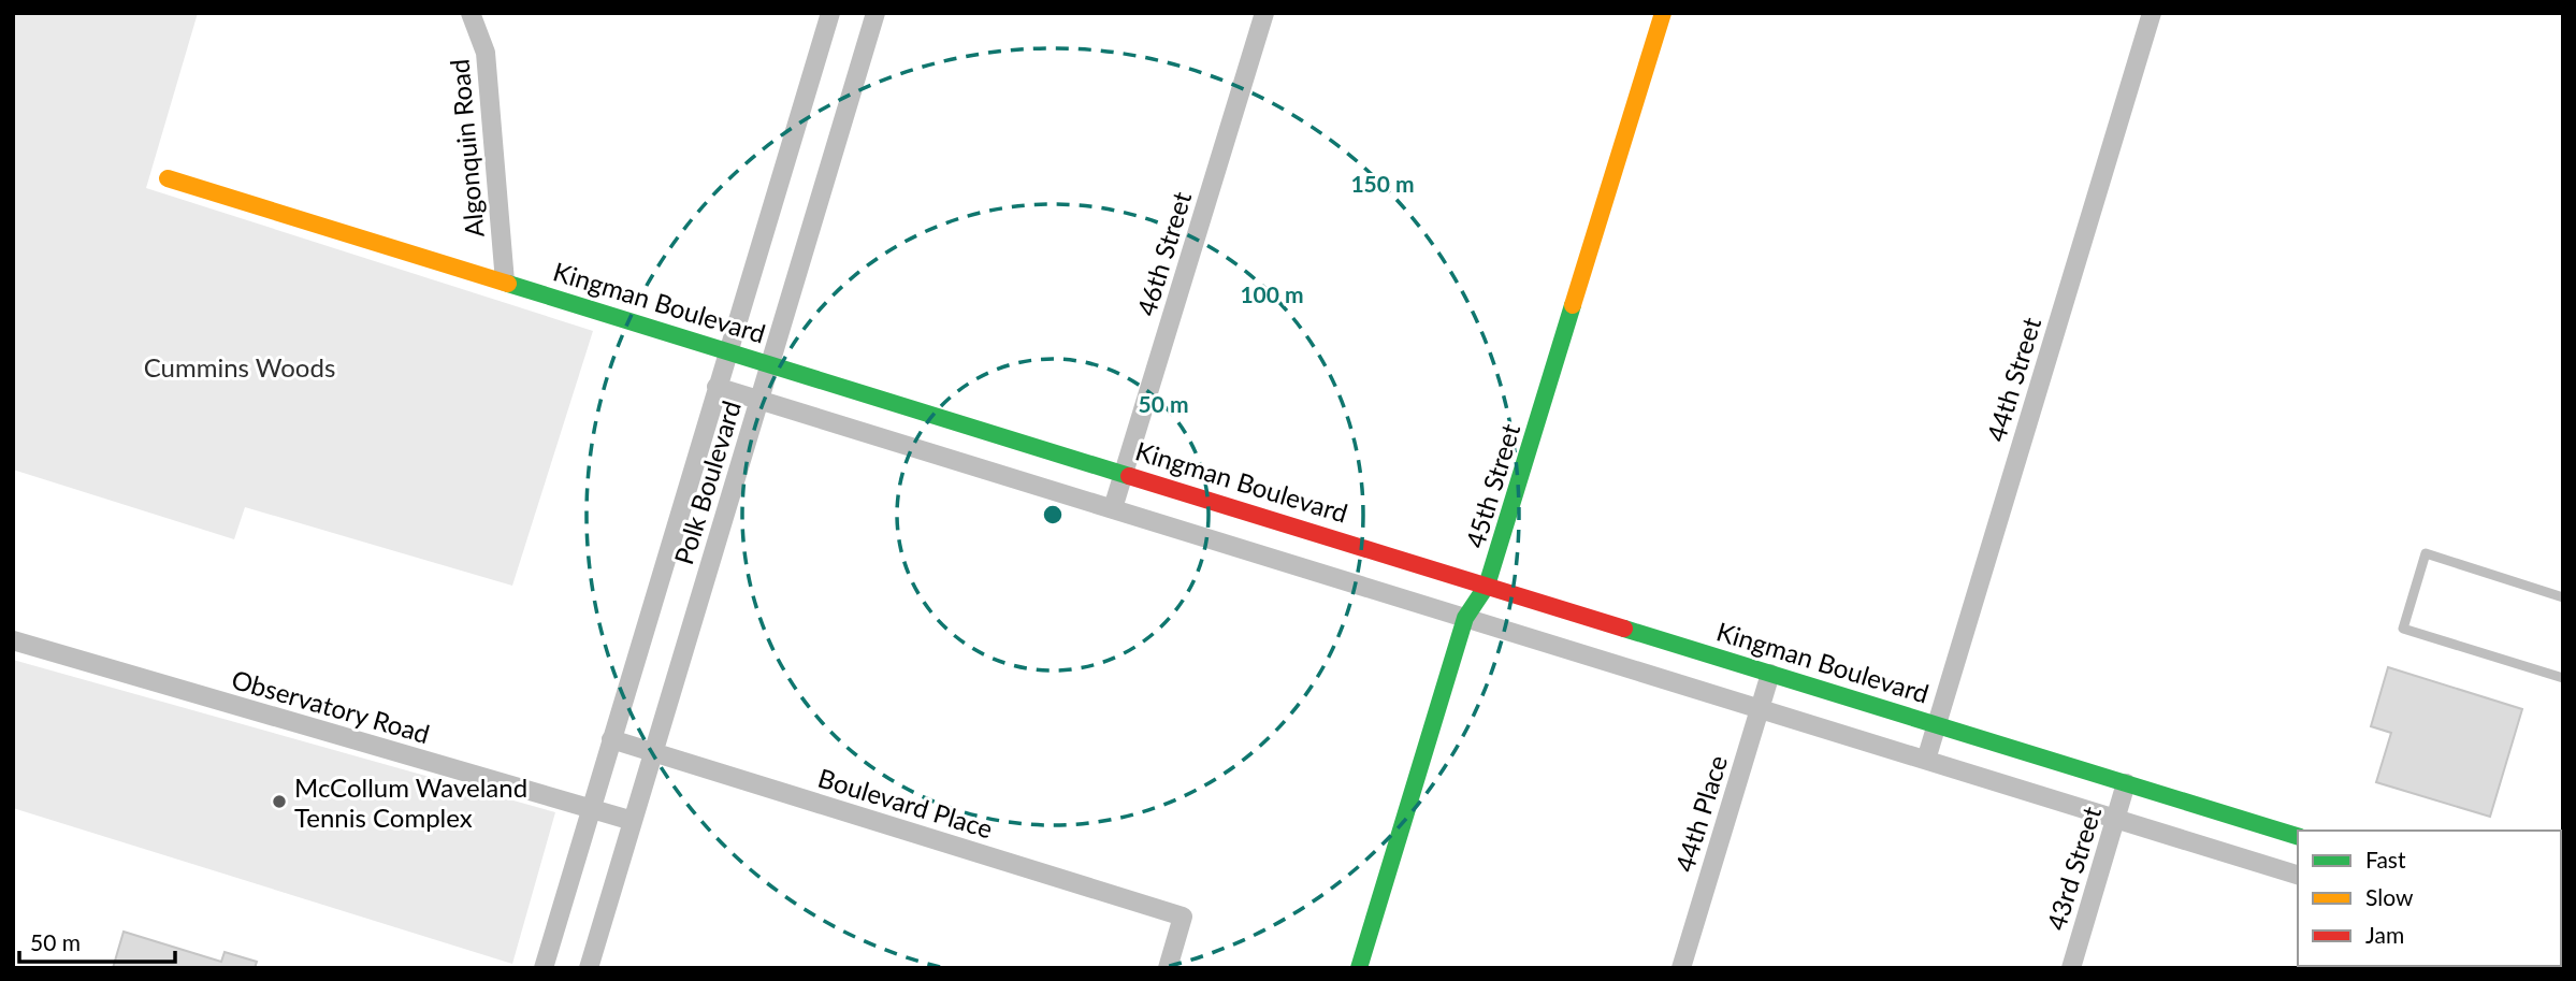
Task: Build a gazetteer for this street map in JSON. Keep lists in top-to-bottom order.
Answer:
{
  "streets": {
    "street": [
      "Algonquin Road",
      "46th Street",
      "Kingman Boulevard",
      "44th Street",
      "Polk Boulevard",
      "45th Street",
      "Observatory Road",
      "Boulevard Place",
      "44th Place",
      "43rd Street"
    ]
  },
  "crossings": [
    ["Algonquin Road", "Kingman Boulevard"],
    ["46th Street", "Kingman Boulevard"],
    ["Kingman Boulevard", "44th Street"],
    ["Kingman Boulevard", "Polk Boulevard"],
    ["Kingman Boulevard", "45th Street"],
    ["Kingman Boulevard", "44th Place"],
    ["Kingman Boulevard", "43rd Street"],
    ["Polk Boulevard", "Observatory Road"],
    ["Polk Boulevard", "Boulevard Place"]
  ],
  "parks": ["Cummins Woods"],
  "places": ["McCollum Waveland Tennis Complex"],
  "legend": ["Fast", "Slow", "Jam"],
  "scale_bar": "50 m",
  "rings": ["150 m", "100 m", "50 m"]
}
